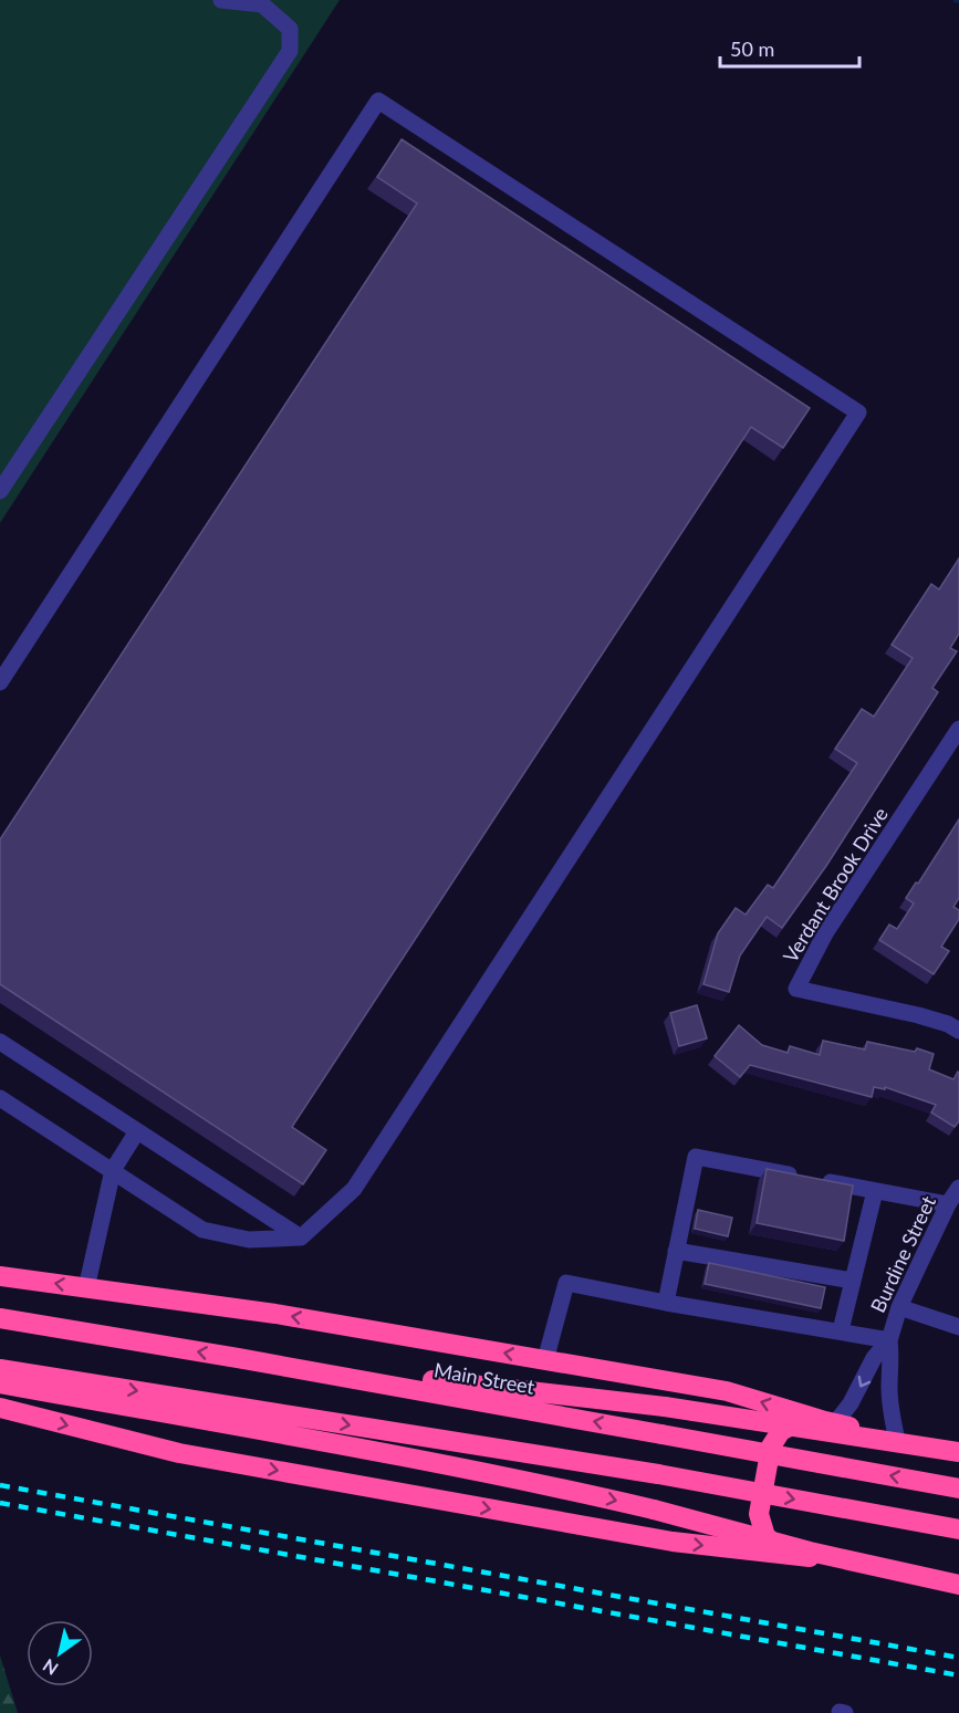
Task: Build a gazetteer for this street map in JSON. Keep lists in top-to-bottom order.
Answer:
{
  "streets": {
    "highway": ["Main Street"],
    "street": ["Verdant Brook Drive", "Burdine Street"]
  },
  "scale_bar": "50 m",
  "north": "bottom left"
}
